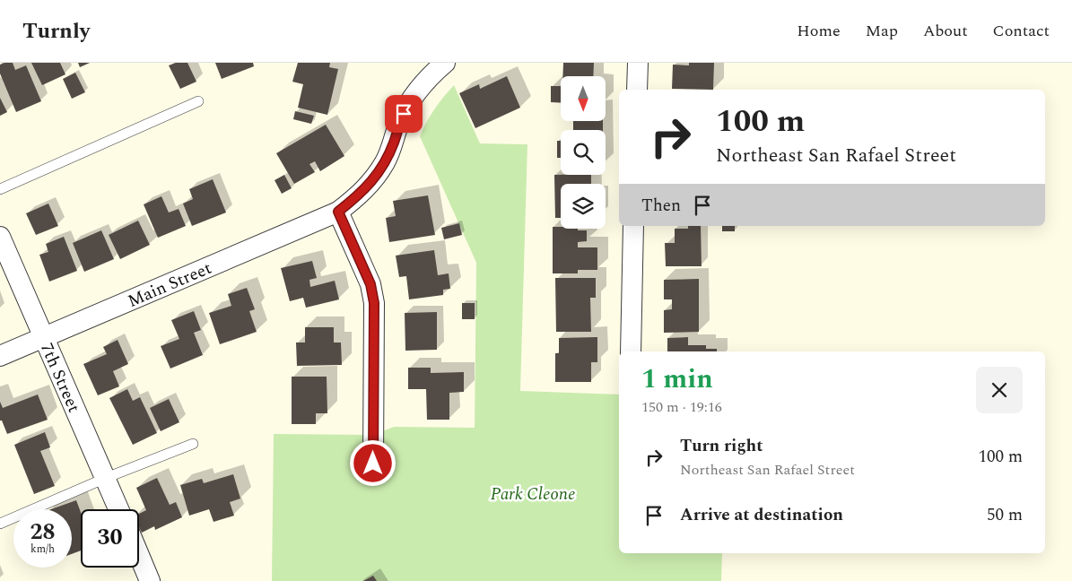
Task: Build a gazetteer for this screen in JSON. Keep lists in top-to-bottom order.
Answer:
{
  "streets": {
    "street": ["Main Street", "7th Street"]
  },
  "crossings": [
    ["Main Street", "7th Street"]
  ],
  "parks": ["Park Cleone"],
  "north": "bottom",
  "page": {
    "header": "Turnly",
    "nav": [
      "Home",
      "Map",
      "About",
      "Contact"
    ],
    "turn": ["100 m", "Northeast San Rafael Street"],
    "then": "Then",
    "heading": ["1 min", "150 m · 19:16"],
    "list": [
      {
        "name": "Turn right",
        "note": "Northeast San Rafael Street",
        "value": "100 m"
      },
      {
        "name": "Arrive at destination",
        "value": "50 m"
      }
    ],
    "speed": "28 km/h",
    "limit": "30"
  }
}
